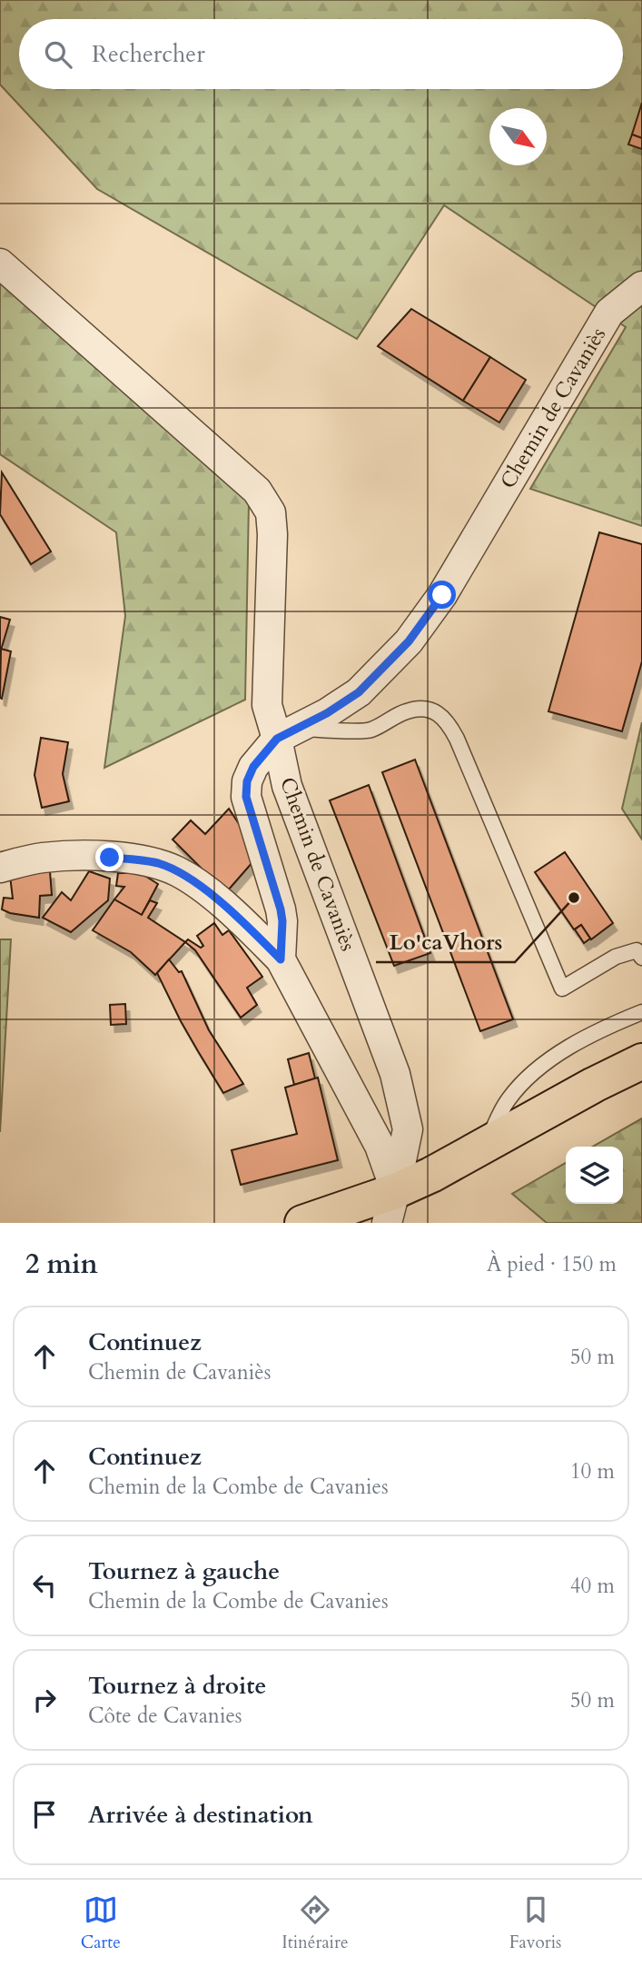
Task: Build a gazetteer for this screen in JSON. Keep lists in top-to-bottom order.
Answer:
{
  "streets": {
    "street": ["Chemin de Cavaniès"]
  },
  "places": ["Lo'caVhors"],
  "north": "bottom right",
  "page": {
    "search": "Rechercher",
    "heading": ["2 min", "À pied · 150 m"],
    "list": [
      ["Continuez", "Chemin de Cavaniès", "50 m"],
      ["Continuez", "Chemin de la Combe de Cavanies", "10 m"],
      ["Tournez à gauche", "Chemin de la Combe de Cavanies", "40 m"],
      ["Tournez à droite", "Côte de Cavanies", "50 m"],
      "Arrivée à destination"
    ],
    "nav": ["Carte", "Itinéraire", "Favoris"]
  }
}
